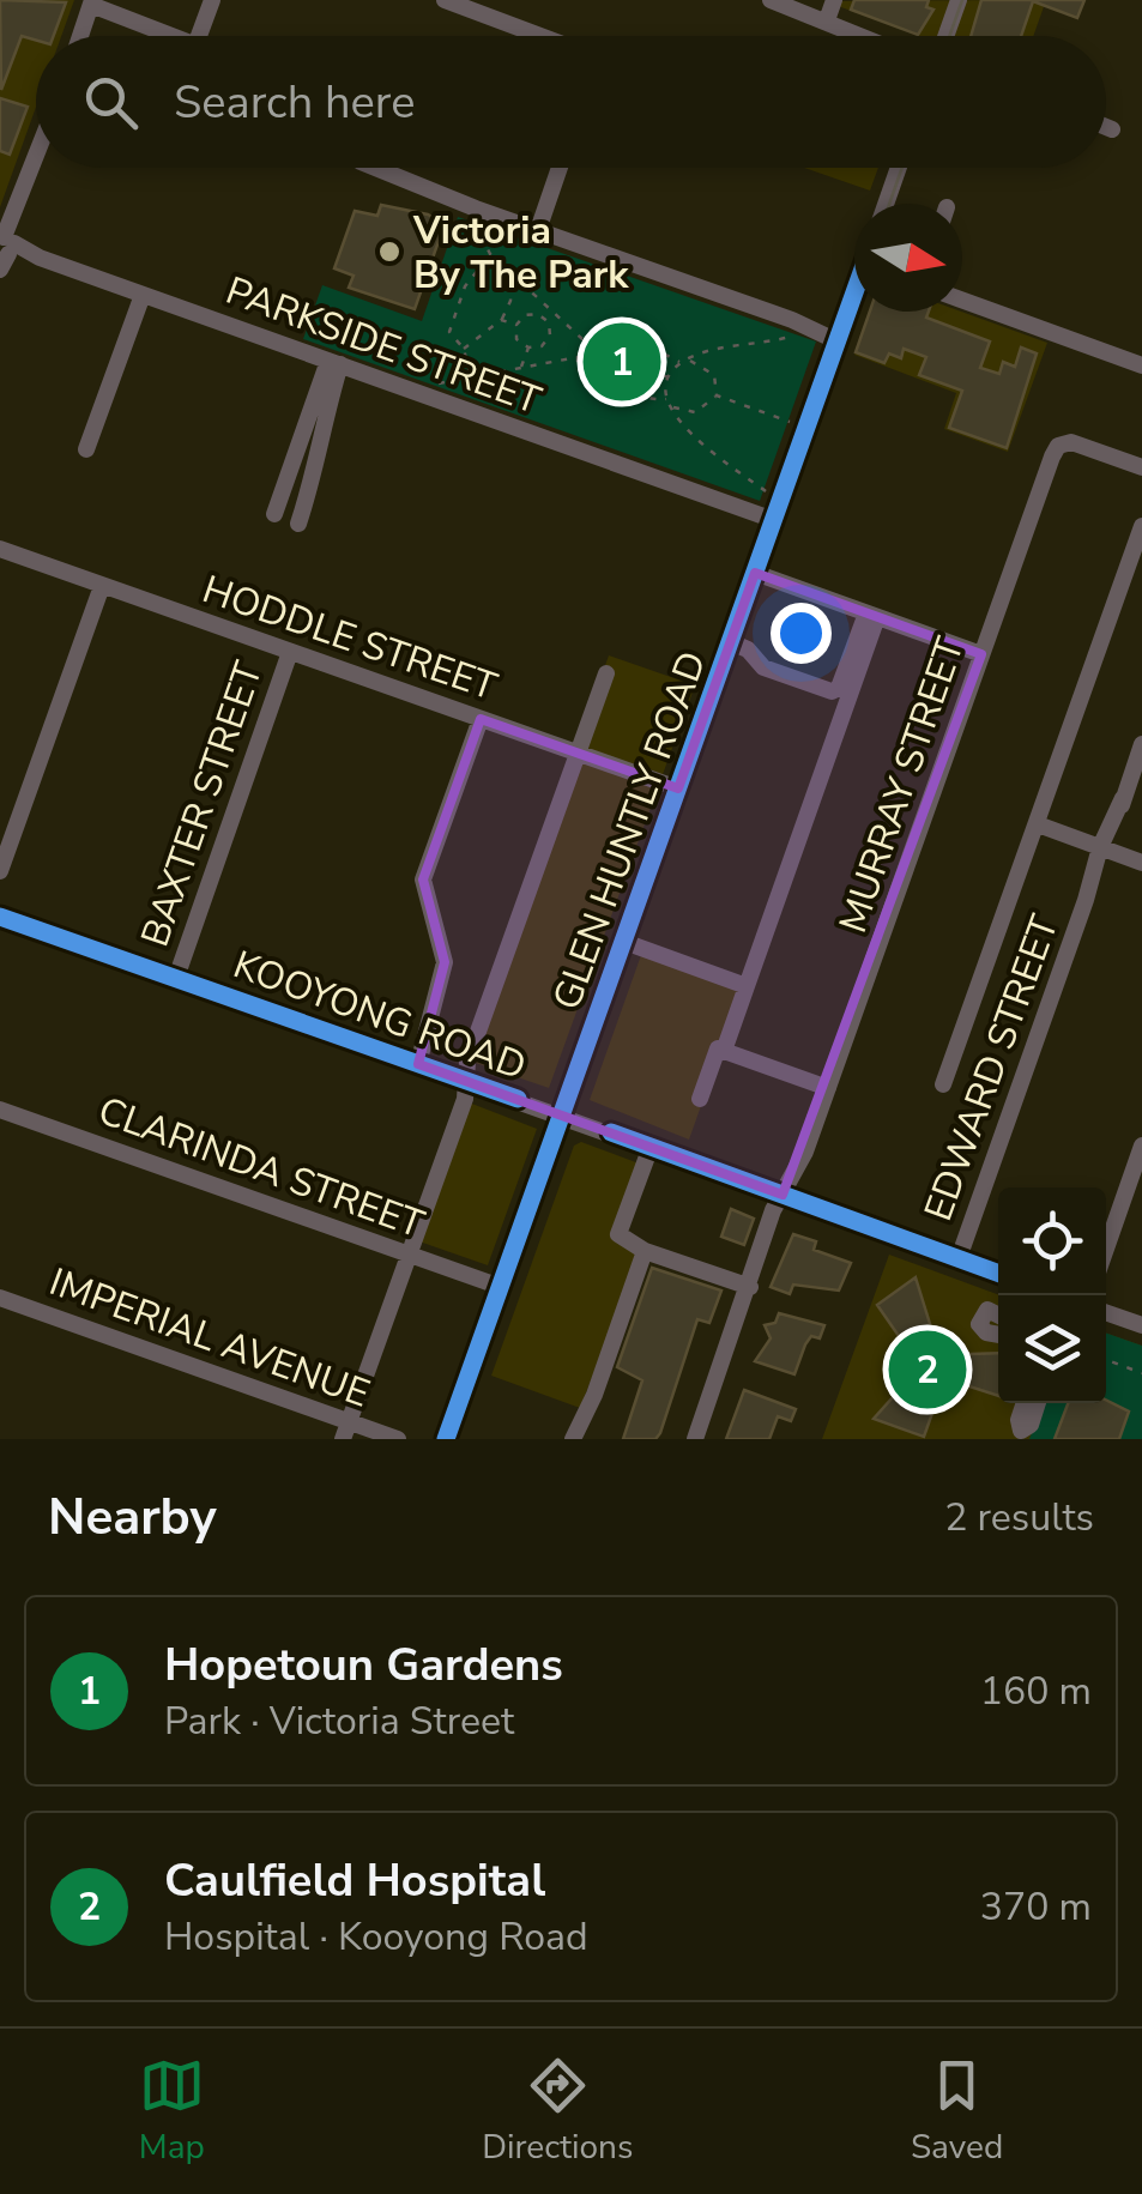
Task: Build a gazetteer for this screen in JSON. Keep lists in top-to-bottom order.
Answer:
{
  "streets": {
    "street": [
      "PARKSIDE STREET",
      "HODDLE STREET",
      "MURRAY STREET",
      "BAXTER STREET",
      "GLEN HUNTLY ROAD",
      "KOOYONG ROAD",
      "EDWARD STREET",
      "CLARINDA STREET",
      "IMPERIAL AVENUE"
    ]
  },
  "crossings": [
    ["PARKSIDE STREET", "GLEN HUNTLY ROAD"],
    ["HODDLE STREET", "BAXTER STREET"],
    ["HODDLE STREET", "GLEN HUNTLY ROAD"],
    ["MURRAY STREET", "KOOYONG ROAD"],
    ["BAXTER STREET", "KOOYONG ROAD"],
    ["GLEN HUNTLY ROAD", "KOOYONG ROAD"],
    ["GLEN HUNTLY ROAD", "CLARINDA STREET"],
    ["KOOYONG ROAD", "EDWARD STREET"]
  ],
  "places": ["Victoria By The Park"],
  "north": "right",
  "page": {
    "search": "Search here",
    "pins": ["1", "2"],
    "heading": ["Nearby", "2 results"],
    "list": [
      {
        "mark": "1",
        "name": "Hopetoun Gardens",
        "note": "Park · Victoria Street",
        "value": "160 m"
      },
      {
        "mark": "2",
        "name": "Caulfield Hospital",
        "note": "Hospital · Kooyong Road",
        "value": "370 m"
      }
    ],
    "nav": ["Map", "Directions", "Saved"]
  }
}
